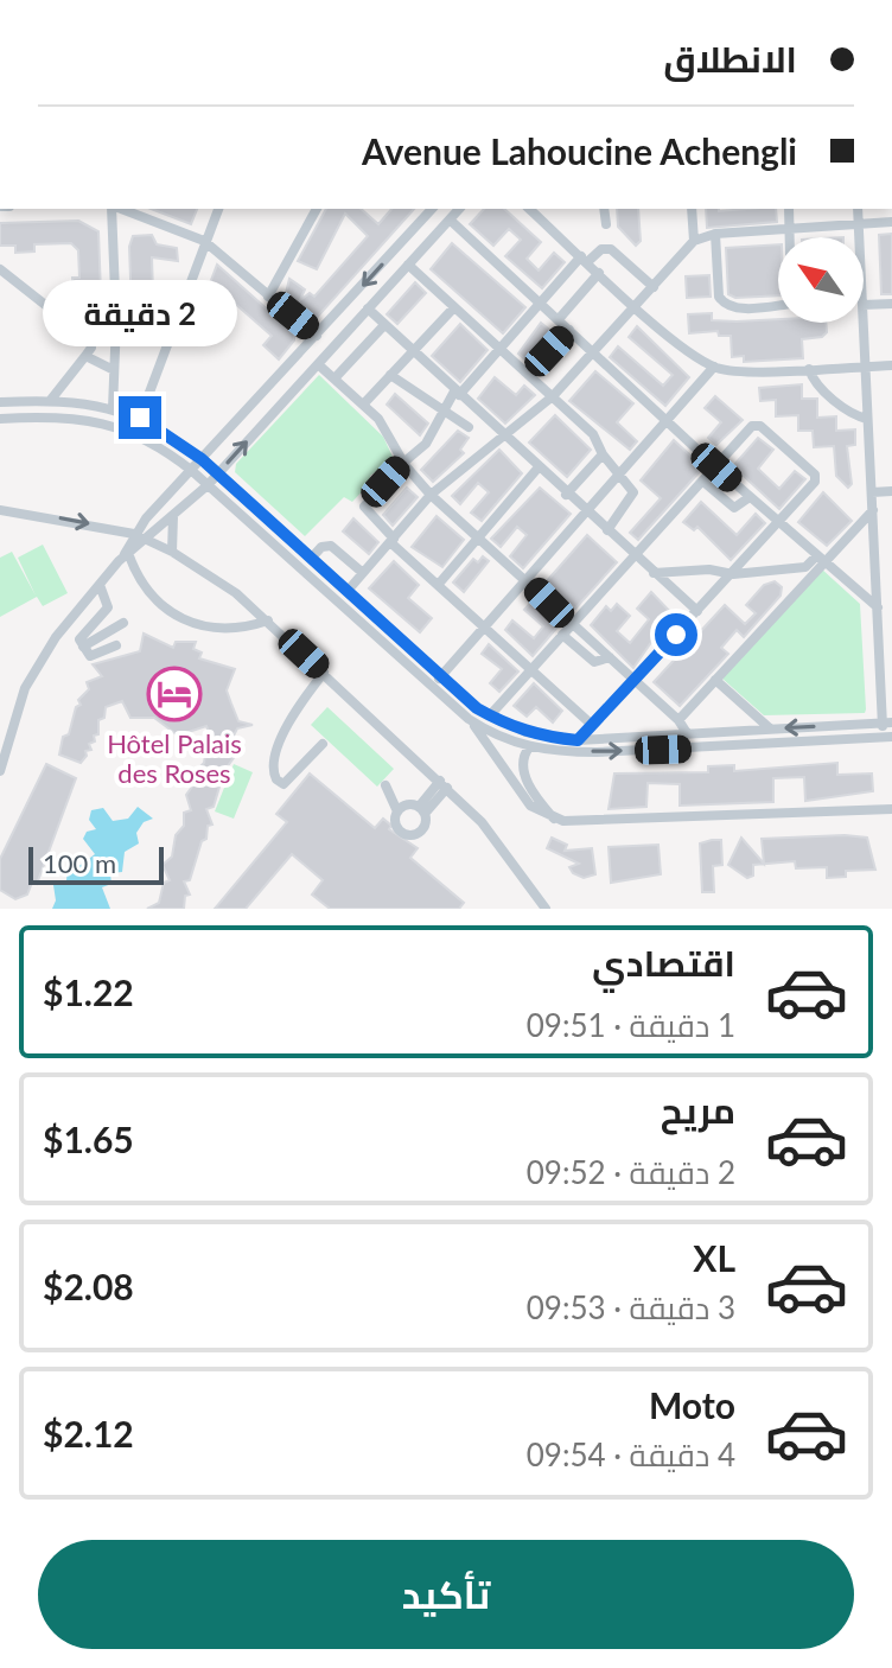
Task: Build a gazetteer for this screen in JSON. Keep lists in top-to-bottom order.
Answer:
{
  "places": {
    "hotel": ["Hôtel Palais des Roses"]
  },
  "scale_bar": "100 m",
  "north": "top left",
  "page": {
    "banner": ["الانطلاق", "Avenue Lahoucine Achengli"],
    "bubble": "2 دقيقة",
    "scale": "100 m",
    "list": [
      {
        "name": "اقتصادي",
        "note": "1 دقيقة · 09:51",
        "value": "$1.22"
      },
      {
        "name": "مريح",
        "note": "2 دقيقة · 09:52",
        "value": "$1.65"
      },
      {
        "name": "XL",
        "note": "3 دقيقة · 09:53",
        "value": "$2.08"
      },
      {
        "name": "Moto",
        "note": "4 دقيقة · 09:54",
        "value": "$2.12"
      }
    ],
    "buttons": "تأكيد"
  }
}
